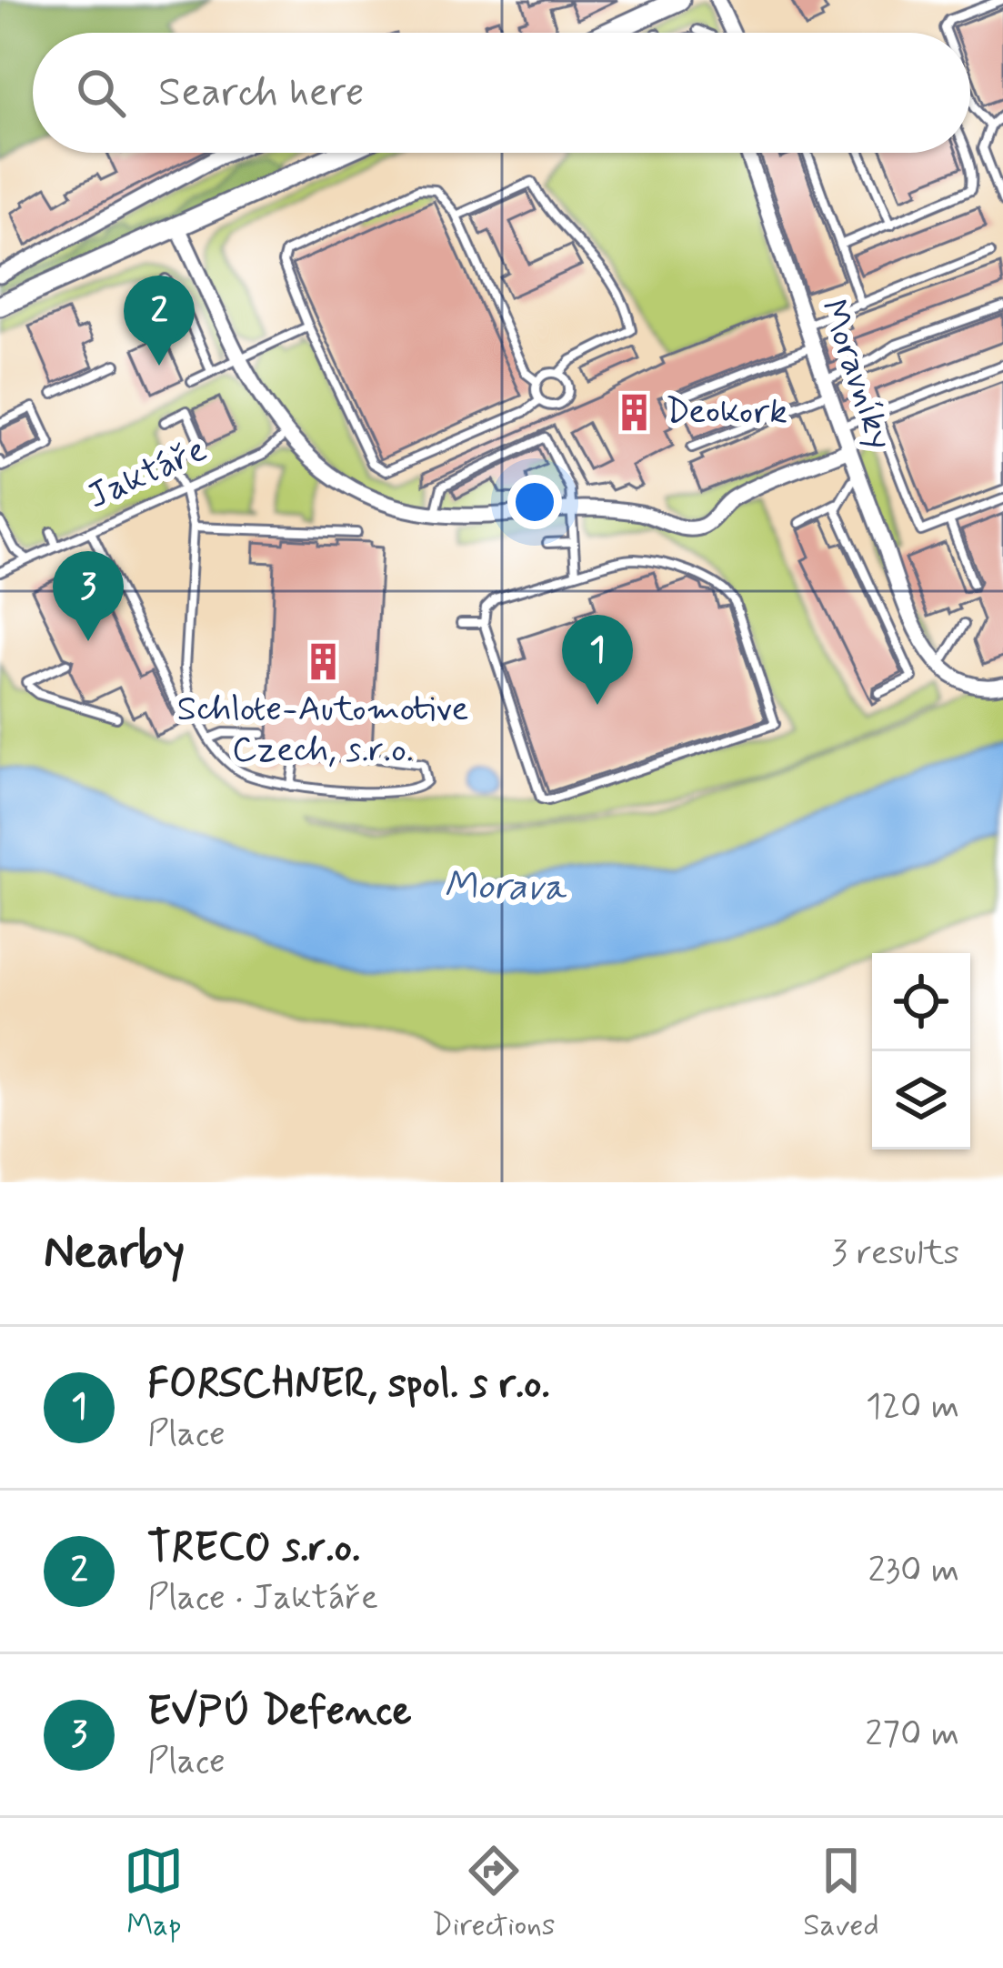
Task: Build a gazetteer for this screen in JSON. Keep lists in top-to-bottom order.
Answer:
{
  "streets": {
    "street": ["Moravníky"],
    "lane": ["Jaktáře"]
  },
  "water": ["Morava"],
  "places": {
    "building": ["Deokork", "Schlote-Automotive Czech, s.r.o."]
  },
  "page": {
    "search": "Search here",
    "pins": ["2", "3", "1"],
    "heading": ["Nearby", "3 results"],
    "list": [
      {
        "mark": "1",
        "name": "FORSCHNER, spol. s r.o.",
        "note": "Place",
        "value": "120 m"
      },
      {
        "mark": "2",
        "name": "TRECO s.r.o.",
        "note": "Place · Jaktáře",
        "value": "230 m"
      },
      {
        "mark": "3",
        "name": "EVPÚ Defence",
        "note": "Place",
        "value": "270 m"
      }
    ],
    "nav": ["Map", "Directions", "Saved"]
  }
}
